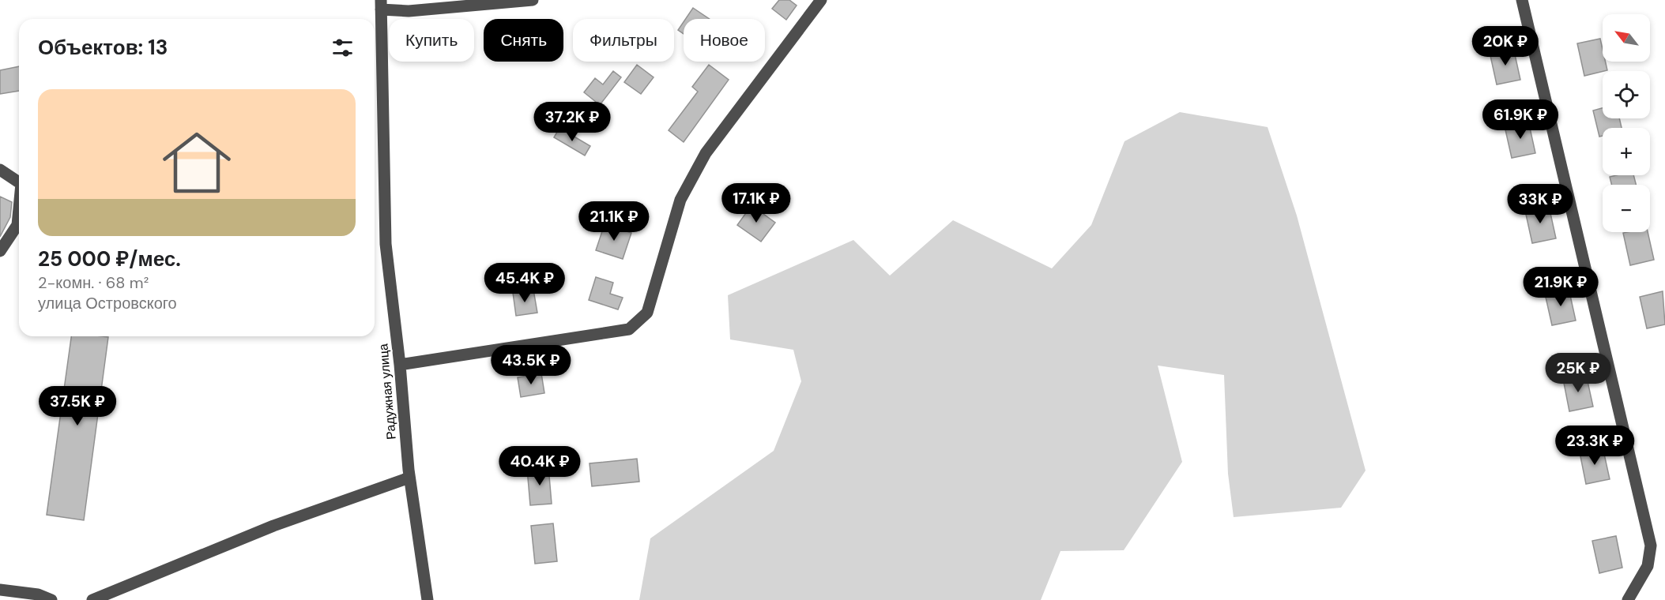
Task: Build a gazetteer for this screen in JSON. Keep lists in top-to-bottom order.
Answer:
{
  "streets": {
    "street": ["Радужная улица"]
  },
  "north": "top left",
  "page": {
    "map_buttons": ["+", "−"],
    "chip": [
      "Купить",
      "Снять",
      "Фильтры",
      "Новое"
    ],
    "heading": "Объектов: 13",
    "price": [
      "20K ₽",
      "61.9K ₽",
      "37.2K ₽",
      "17.1K ₽",
      "33K ₽",
      "21.1K ₽",
      "45.4K ₽",
      "21.9K ₽",
      "43.5K ₽",
      "25K ₽",
      "37.5K ₽",
      "23.3K ₽",
      "40.4K ₽"
    ],
    "list": [
      {
        "name": "25 000 ₽/мес.",
        "note": "2-комн. · 68 m² · улица Островского"
      }
    ]
  }
}
